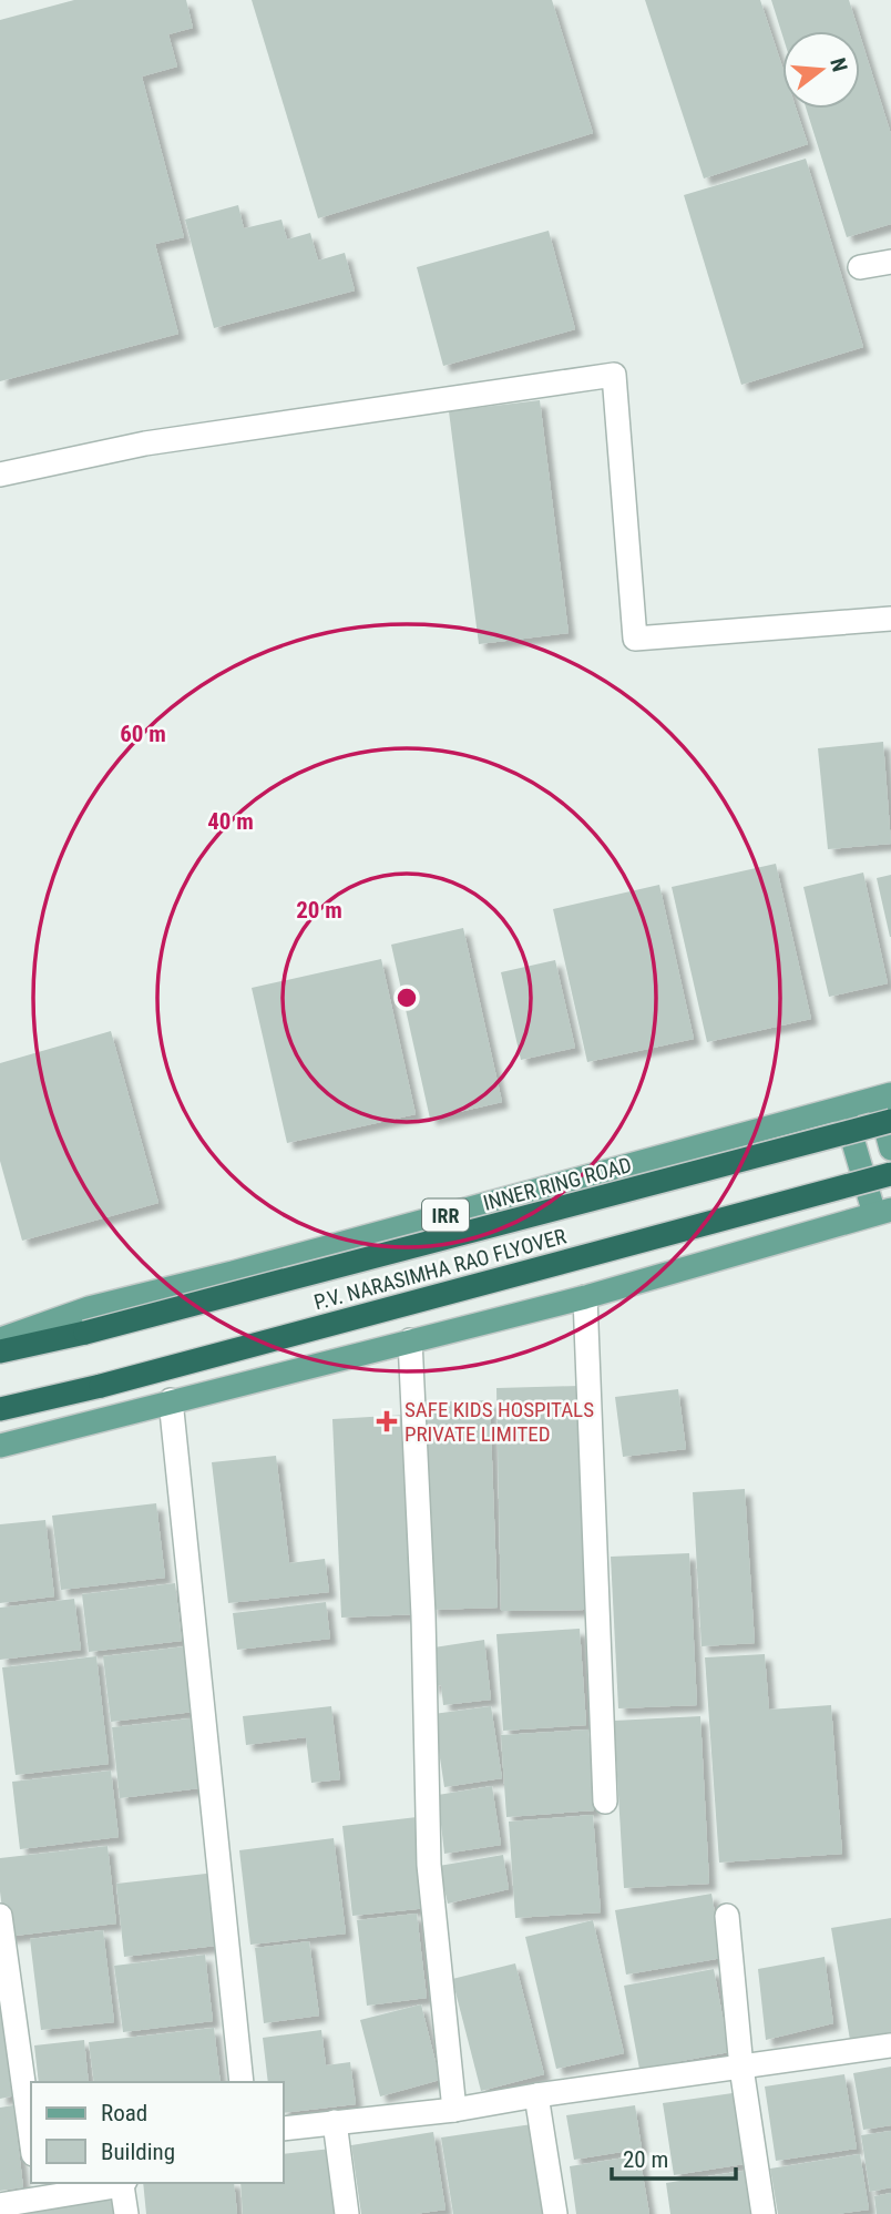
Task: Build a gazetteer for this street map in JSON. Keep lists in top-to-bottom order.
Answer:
{
  "streets": {
    "highway": ["P.V. NARASIMHA RAO FLYOVER"],
    "main road": ["INNER RING ROAD", "IRR"]
  },
  "places": {
    "health": ["SAFE KIDS HOSPITALS PRIVATE LIMITED"]
  },
  "legend": ["Road", "Building"],
  "scale_bar": "20 m",
  "north": "right",
  "rings": ["60 m", "40 m", "20 m"]
}
